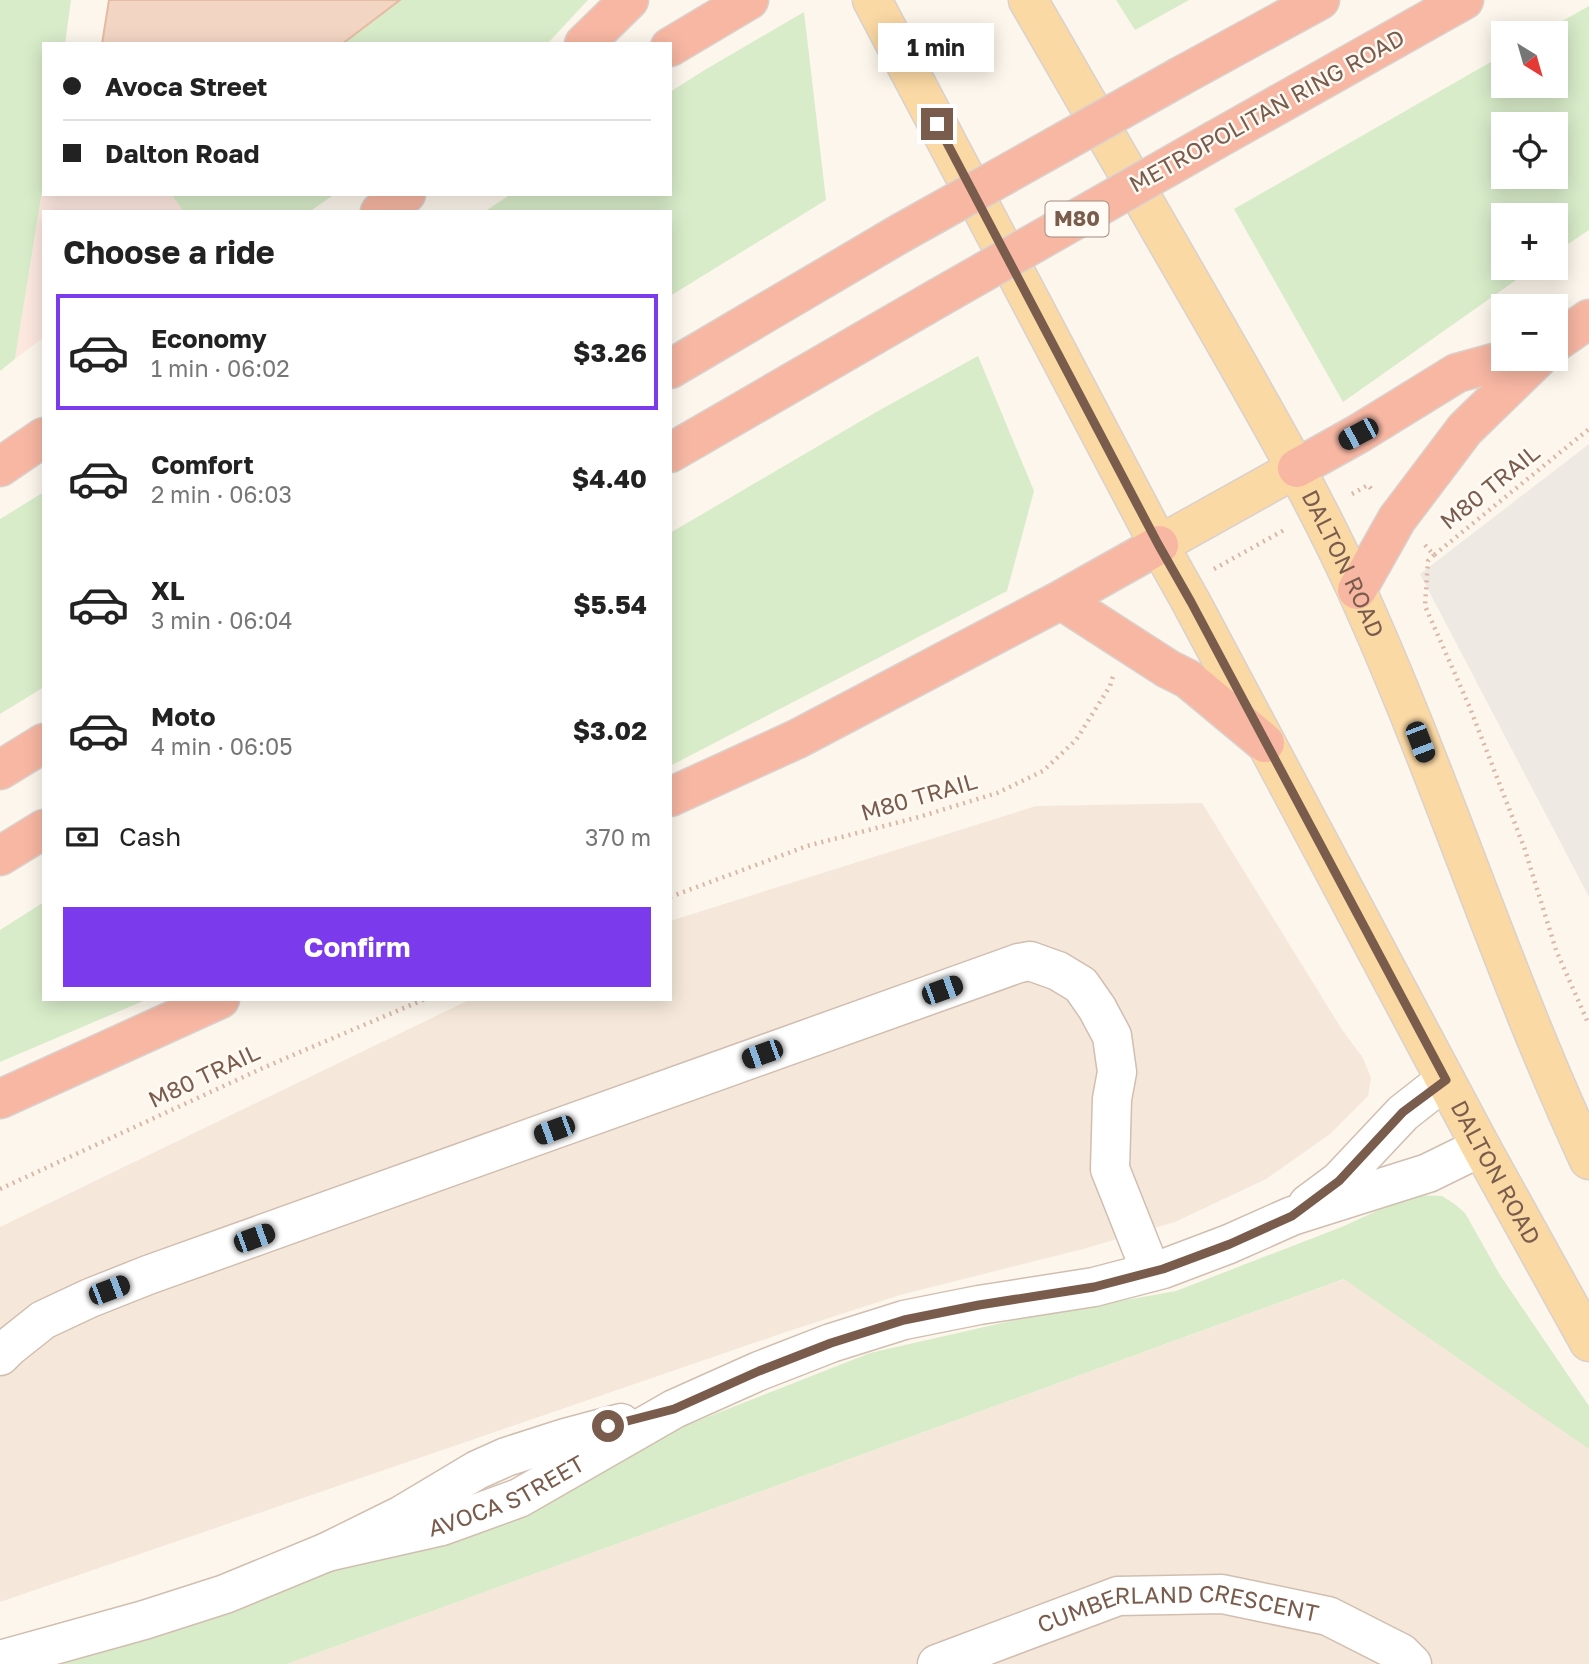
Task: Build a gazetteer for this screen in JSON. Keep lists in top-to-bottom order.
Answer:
{
  "streets": {
    "highway": ["METROPOLITAN RING ROAD", "M80"],
    "main road": ["DALTON ROAD"],
    "street": ["AVOCA STREET", "CUMBERLAND CRESCENT"],
    "path": ["M80 TRAIL"]
  },
  "crossings": [
    ["DALTON ROAD", "AVOCA STREET"]
  ],
  "north": "bottom right",
  "page": {
    "map_buttons": ["+", "−"],
    "bubble": "1 min",
    "banner": ["Avoca Street", "Dalton Road"],
    "heading": "Choose a ride",
    "list": [
      {
        "name": "Economy",
        "note": "1 min · 06:02",
        "value": "$3.26"
      },
      {
        "name": "Comfort",
        "note": "2 min · 06:03",
        "value": "$4.40"
      },
      {
        "name": "XL",
        "note": "3 min · 06:04",
        "value": "$5.54"
      },
      {
        "name": "Moto",
        "note": "4 min · 06:05",
        "value": "$3.02"
      }
    ],
    "pay": ["Cash", "370 m"],
    "buttons": "Confirm"
  }
}
